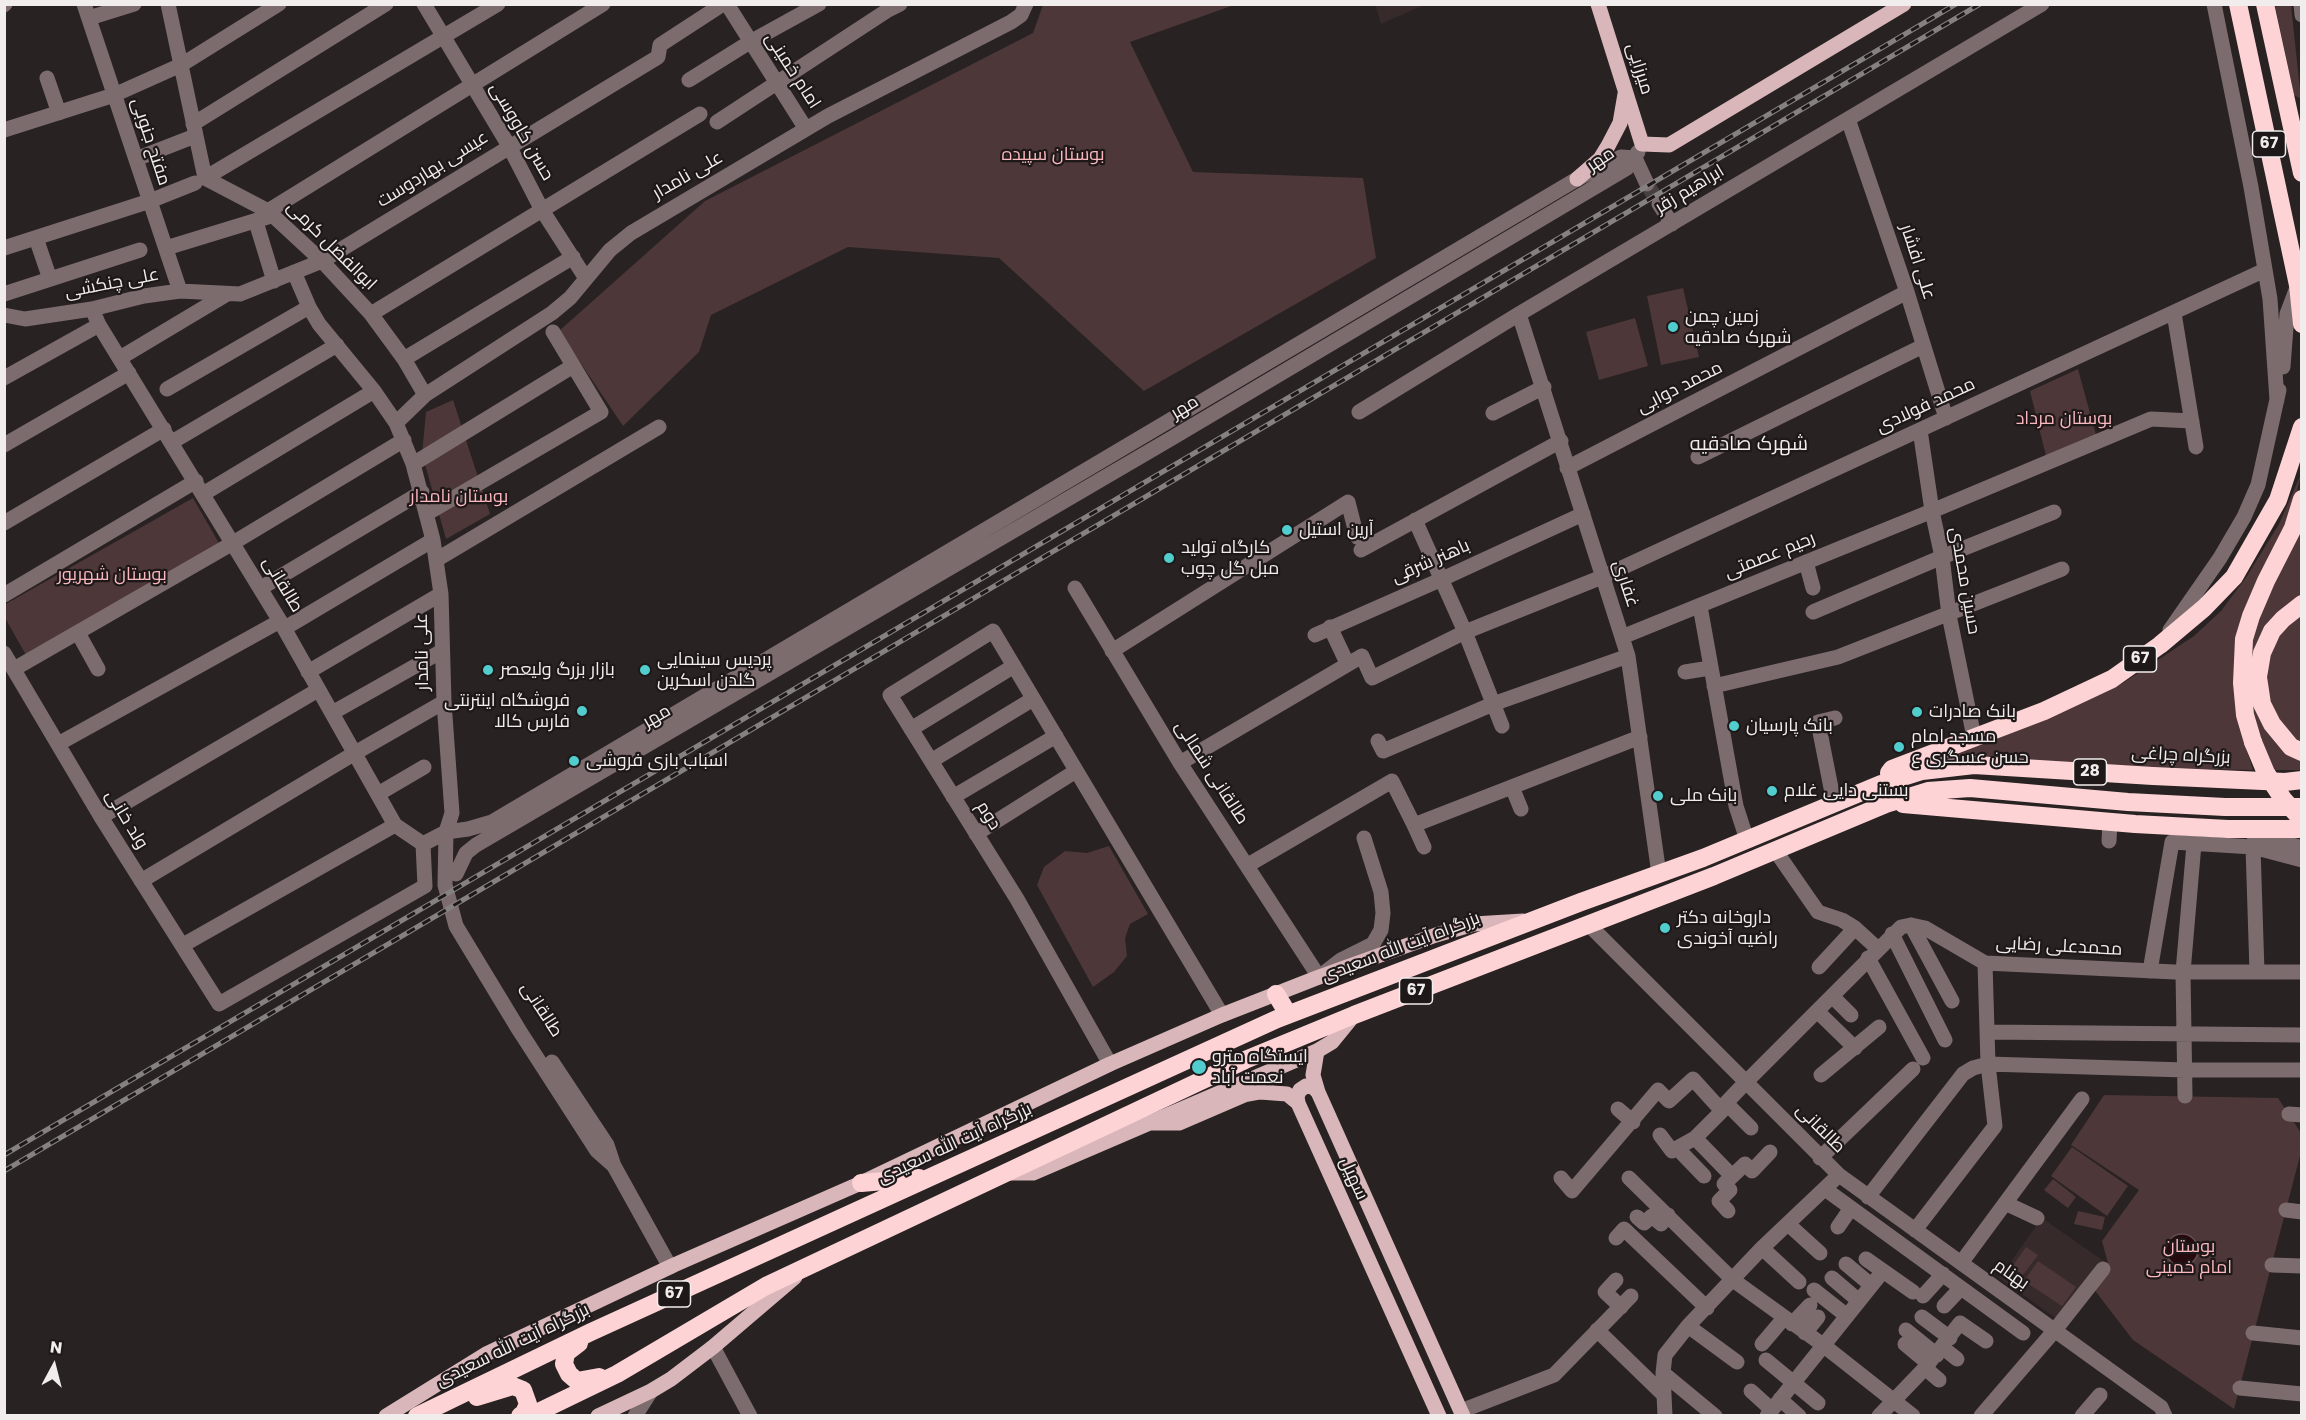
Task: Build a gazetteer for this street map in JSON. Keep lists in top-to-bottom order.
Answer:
{
  "streets": {
    "highway": [
      "67",
      "بزرگراه چراغی",
      "28",
      "بزرگراه آیت الله سعیدی"
    ],
    "main road": ["میرزایی", "مهر", "سهیل"],
    "street": [
      "امام خمینی",
      "حسن کاووسی",
      "مفتح جنوبی",
      "عیسی بهاردوست",
      "علی نامدار",
      "ابراهیم زقر",
      "ابوالفضل کرمی",
      "علی افشار",
      "علی چنکشی",
      "محمد دوابی",
      "محمد فولادی",
      "رحیم عصمتی",
      "باهنر شرقی",
      "حسین محمدی",
      "غفاری",
      "طالقانی",
      "طالقانی شمالی",
      "دوم",
      "ولد خانی",
      "محمدعلی رضایی",
      "بهنام"
    ]
  },
  "crossings": [
    ["میرزایی", "مهر"],
    ["امام خمینی", "عیسی بهاردوست"],
    ["امام خمینی", "علی نامدار"],
    ["حسن کاووسی", "عیسی بهاردوست"],
    ["حسن کاووسی", "علی نامدار"],
    ["مفتح جنوبی", "علی چنکشی"],
    ["67", "طالقانی"],
    ["67", "28"],
    ["مهر", "طالقانی"],
    ["عیسی بهاردوست", "علی نامدار"],
    ["عیسی بهاردوست", "ابوالفضل کرمی"],
    ["عیسی بهاردوست", "علی چنکشی"],
    ["علی نامدار", "ابوالفضل کرمی"],
    ["علی نامدار", "علی چنکشی"],
    ["علی نامدار", "طالقانی"],
    ["ابراهیم زقر", "علی افشار"],
    ["ابراهیم زقر", "غفاری"],
    ["علی افشار", "محمد دوابی"],
    ["علی افشار", "محمد فولادی"],
    ["علی چنکشی", "طالقانی"],
    ["محمد دوابی", "غفاری"],
    ["محمد فولادی", "حسین محمدی"],
    ["محمد فولادی", "غفاری"],
    ["رحیم عصمتی", "حسین محمدی"],
    ["رحیم عصمتی", "غفاری"],
    ["باهنر شرقی", "غفاری"],
    ["حسین محمدی", "بزرگراه آیت الله سعیدی"],
    ["غفاری", "بزرگراه آیت الله سعیدی"],
    ["طالقانی", "ولد خانی"],
    ["طالقانی", "بهنام"],
    ["بزرگراه چراغی", "بزرگراه آیت الله سعیدی"]
  ],
  "districts": ["شهرک صادقیه"],
  "parks": [
    "بوستان سپیده",
    "بوستان مرداد",
    "بوستان نامدار",
    "بوستان شهریور",
    "بوستان امام خمینی"
  ],
  "places": [
    "زمین چمن شهرک صادقیه",
    "آرین استیل",
    "کارگاه تولید مبل گل چوب",
    "بازار بزرگ ولیعصر",
    "پردیس سینمایی گلدن اسکرین",
    "فروشگاه اینترنتی فارس کالا",
    "بانک صادرات",
    "بانک پارسیان",
    "مسجد امام حسن عسگری ع",
    "اسباب بازی فروشی",
    "بستنی دایی غلام",
    "بانک ملی",
    "داروخانه دکتر راضیه آخوندی",
    "ایستگاه مترو نعمت آباد"
  ],
  "north": "top"
}
